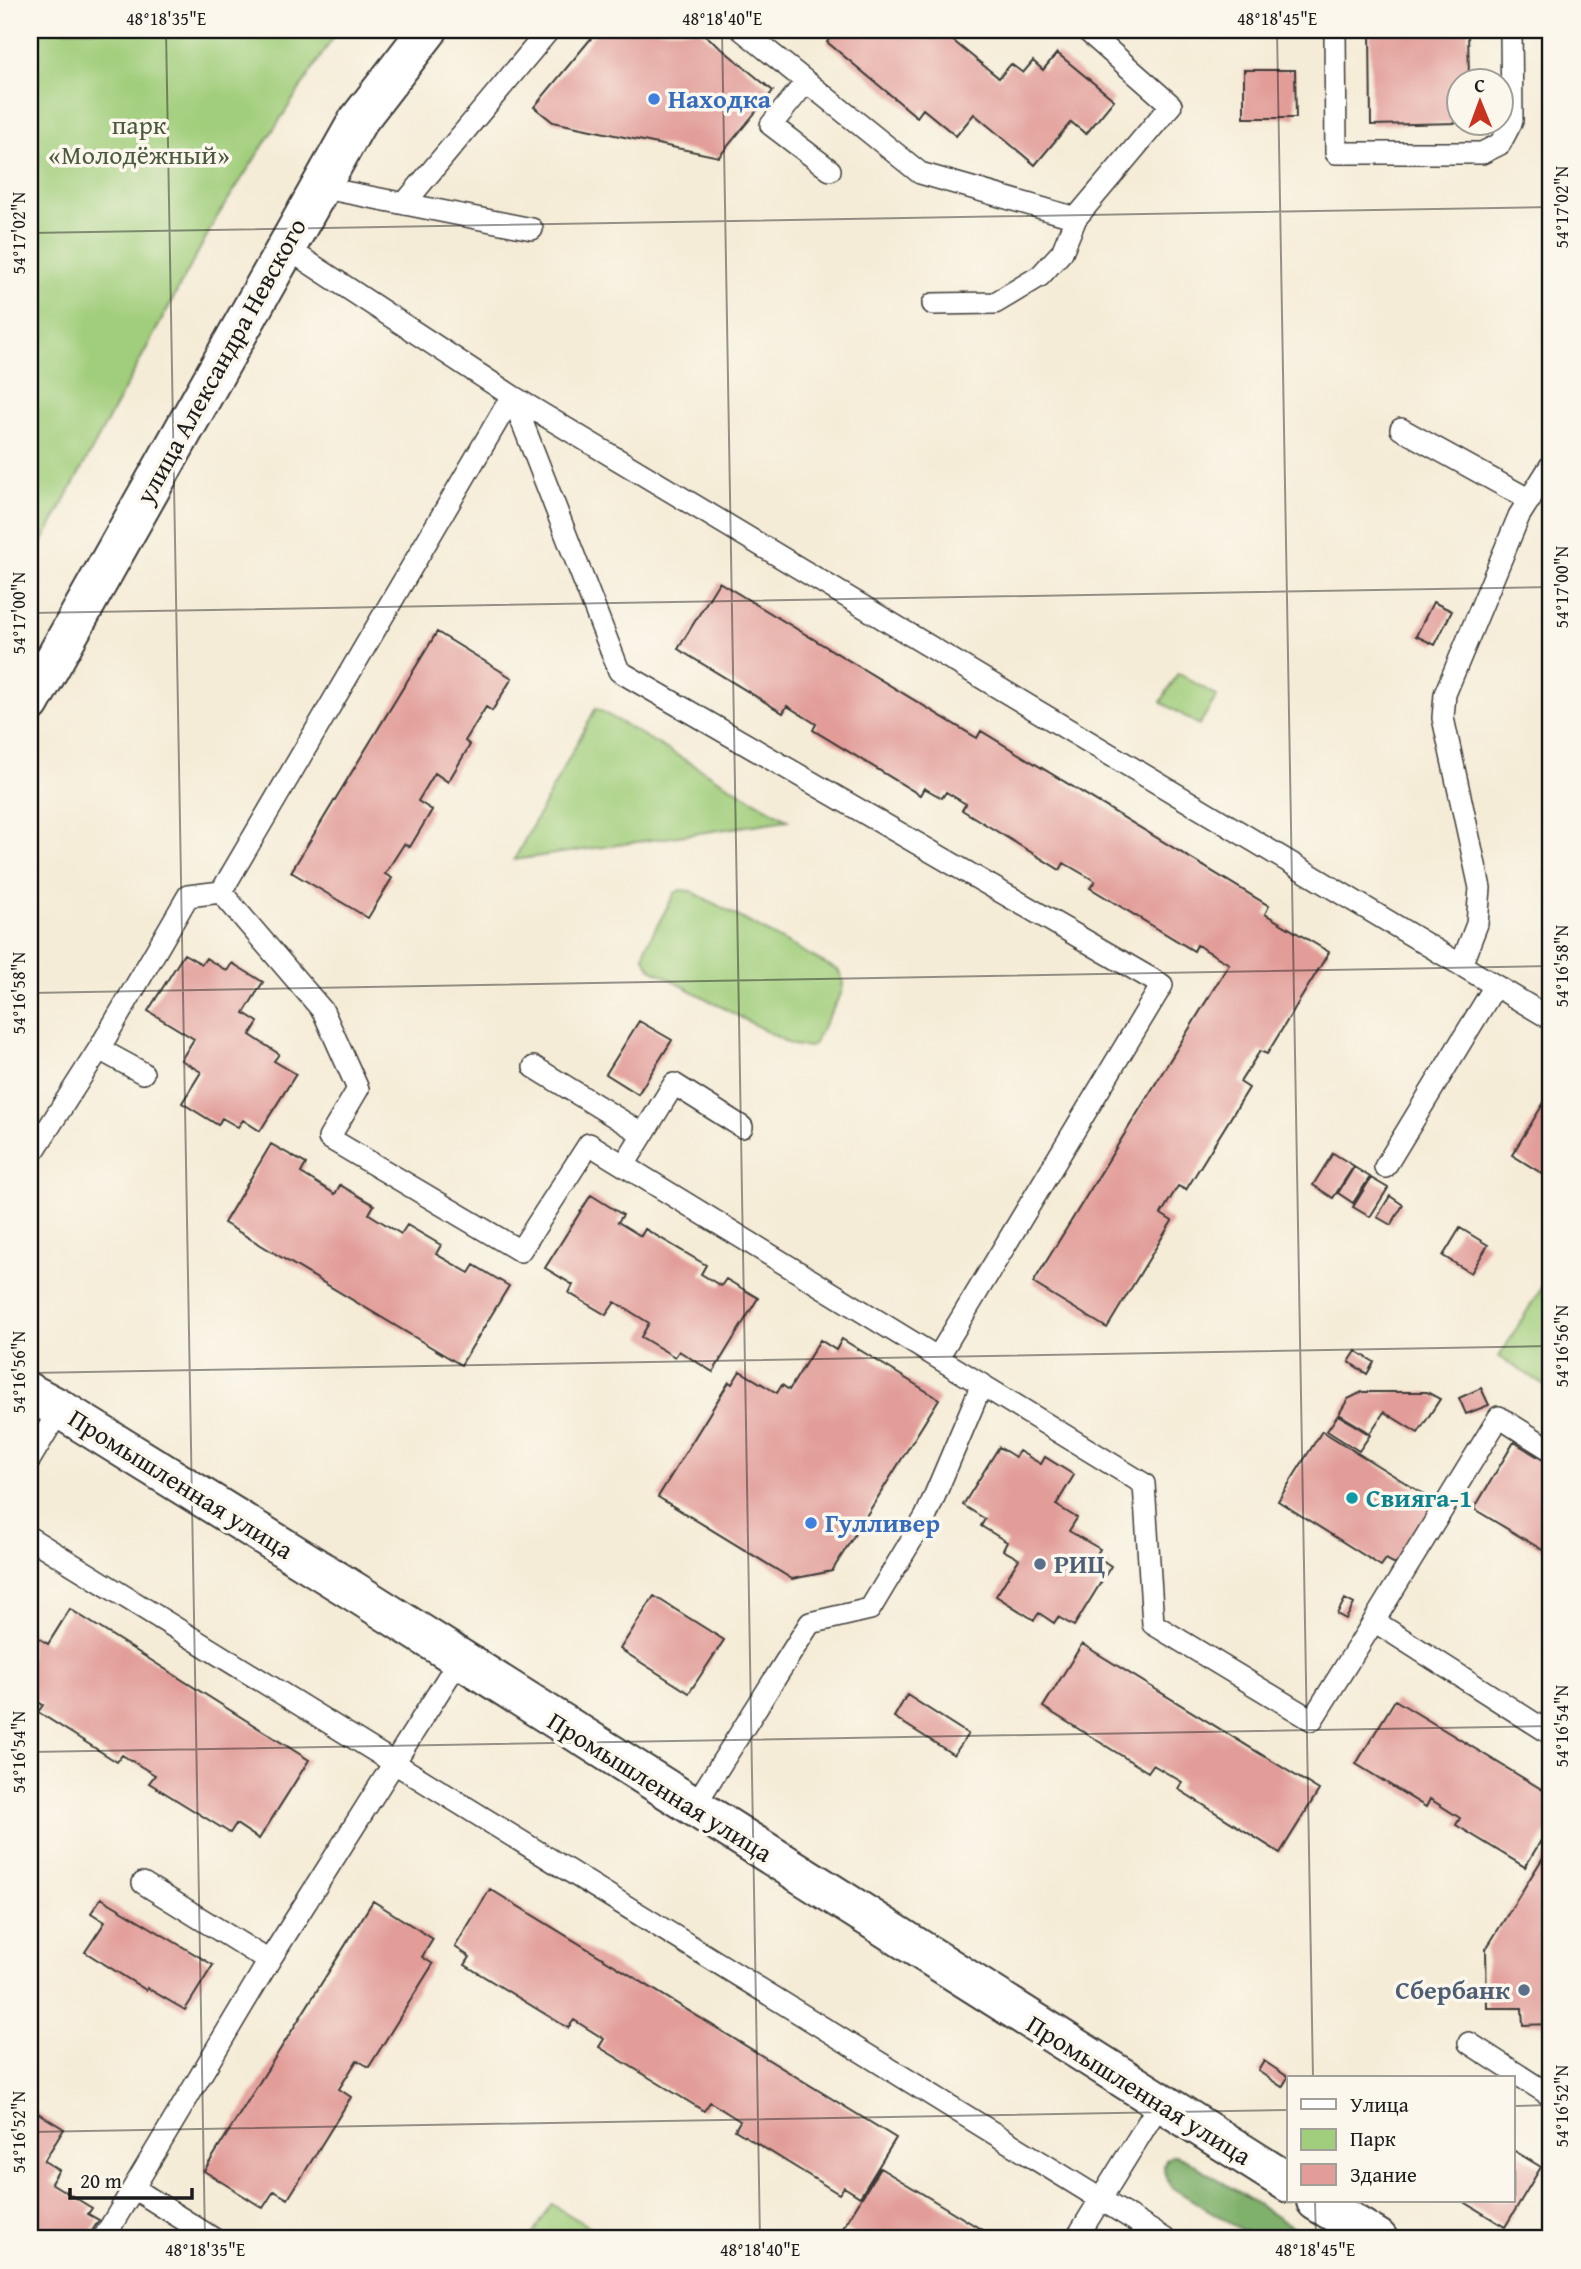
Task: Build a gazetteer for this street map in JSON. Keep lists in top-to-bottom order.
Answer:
{
  "streets": {
    "street": ["улица Александра Невского", "Промышленная улица"]
  },
  "parks": ["парк «Молодёжный»"],
  "places": [
    "Находка",
    "Свияга-1",
    "Гулливер",
    "РИЦ",
    "Сбербанк"
  ],
  "legend": ["Улица", "Парк", "Здание"],
  "scale_bar": "20 m",
  "north": "top",
  "coordinates": [
    "48°18'35\"E",
    "48°18'40\"E",
    "48°18'45\"E",
    "54°17'02\"N",
    "54°17'00\"N",
    "54°16'58\"N",
    "54°16'56\"N",
    "54°16'54\"N",
    "54°16'52\"N"
  ]
}
